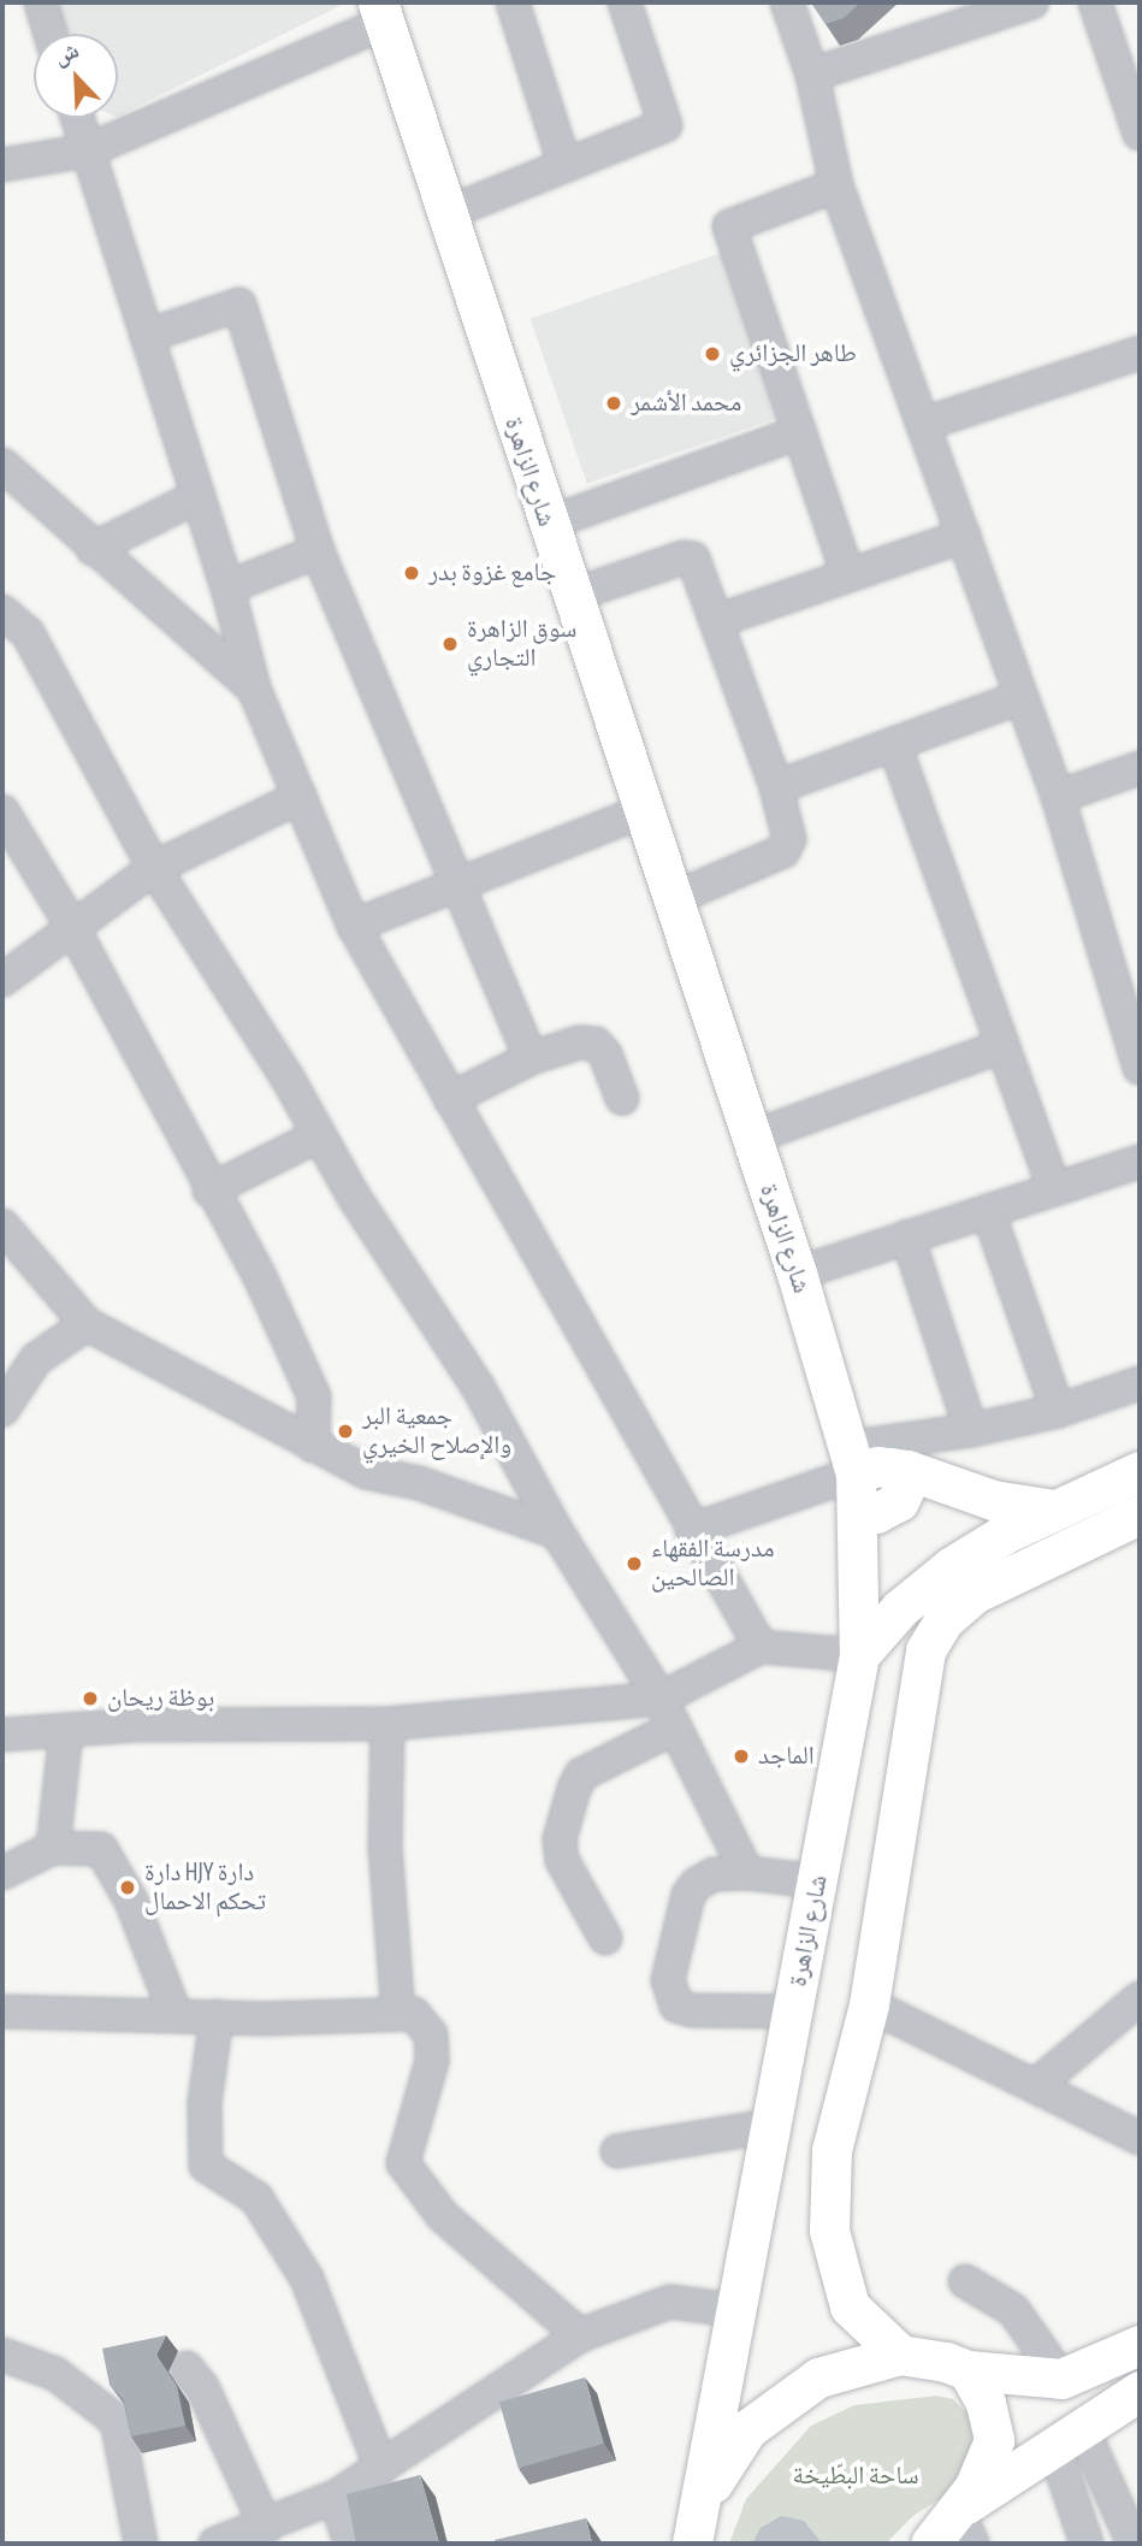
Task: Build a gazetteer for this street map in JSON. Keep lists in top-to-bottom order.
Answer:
{
  "streets": {
    "main road": ["شارع الزاهرة"]
  },
  "parks": ["ساحة البطّيخة"],
  "places": [
    "طاهر الجزائري",
    "محمد الأشمر",
    "جامع غزوة بدر",
    "سوق الزاهرة التجاري",
    "جمعية البر والإصلاح الخيري",
    "مدرسة الفقهاء الصالحين",
    "بوظة ريحان",
    "الماجد",
    "دارة HJY دارة تحكم الاحمال"
  ],
  "north": "top left"
}
